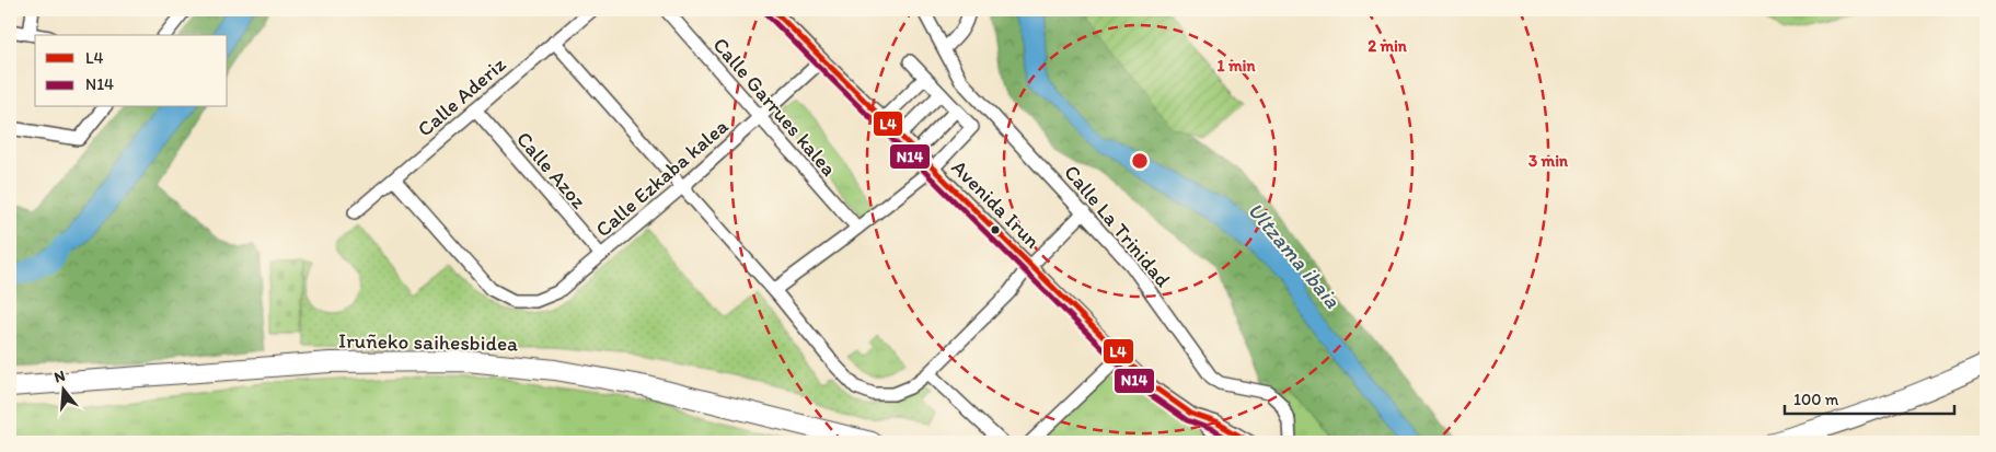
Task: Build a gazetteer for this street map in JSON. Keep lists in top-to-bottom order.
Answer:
{
  "streets": {
    "highway": ["Iruñeko saihesbidea"],
    "street": [
      "Calle Aderiz",
      "Calle Garrues kalea",
      "Calle Azoz",
      "Calle Ezkaba kalea",
      "Avenida Irun",
      "Calle La Trinidad"
    ]
  },
  "crossings": [
    ["Calle Aderiz", "Calle Azoz"],
    ["Calle Aderiz", "Calle Ezkaba kalea"],
    ["Calle Garrues kalea", "Calle Ezkaba kalea"],
    ["Calle Azoz", "Calle Ezkaba kalea"],
    ["Calle Ezkaba kalea", "Avenida Irun"]
  ],
  "water": ["Ultzama ibaia"],
  "lines": ["transit line L4", "transit line N14"],
  "legend": ["L4", "N14"],
  "scale_bar": "100 m",
  "north": "top",
  "rings": ["2 min", "1 min", "3 min"]
}
